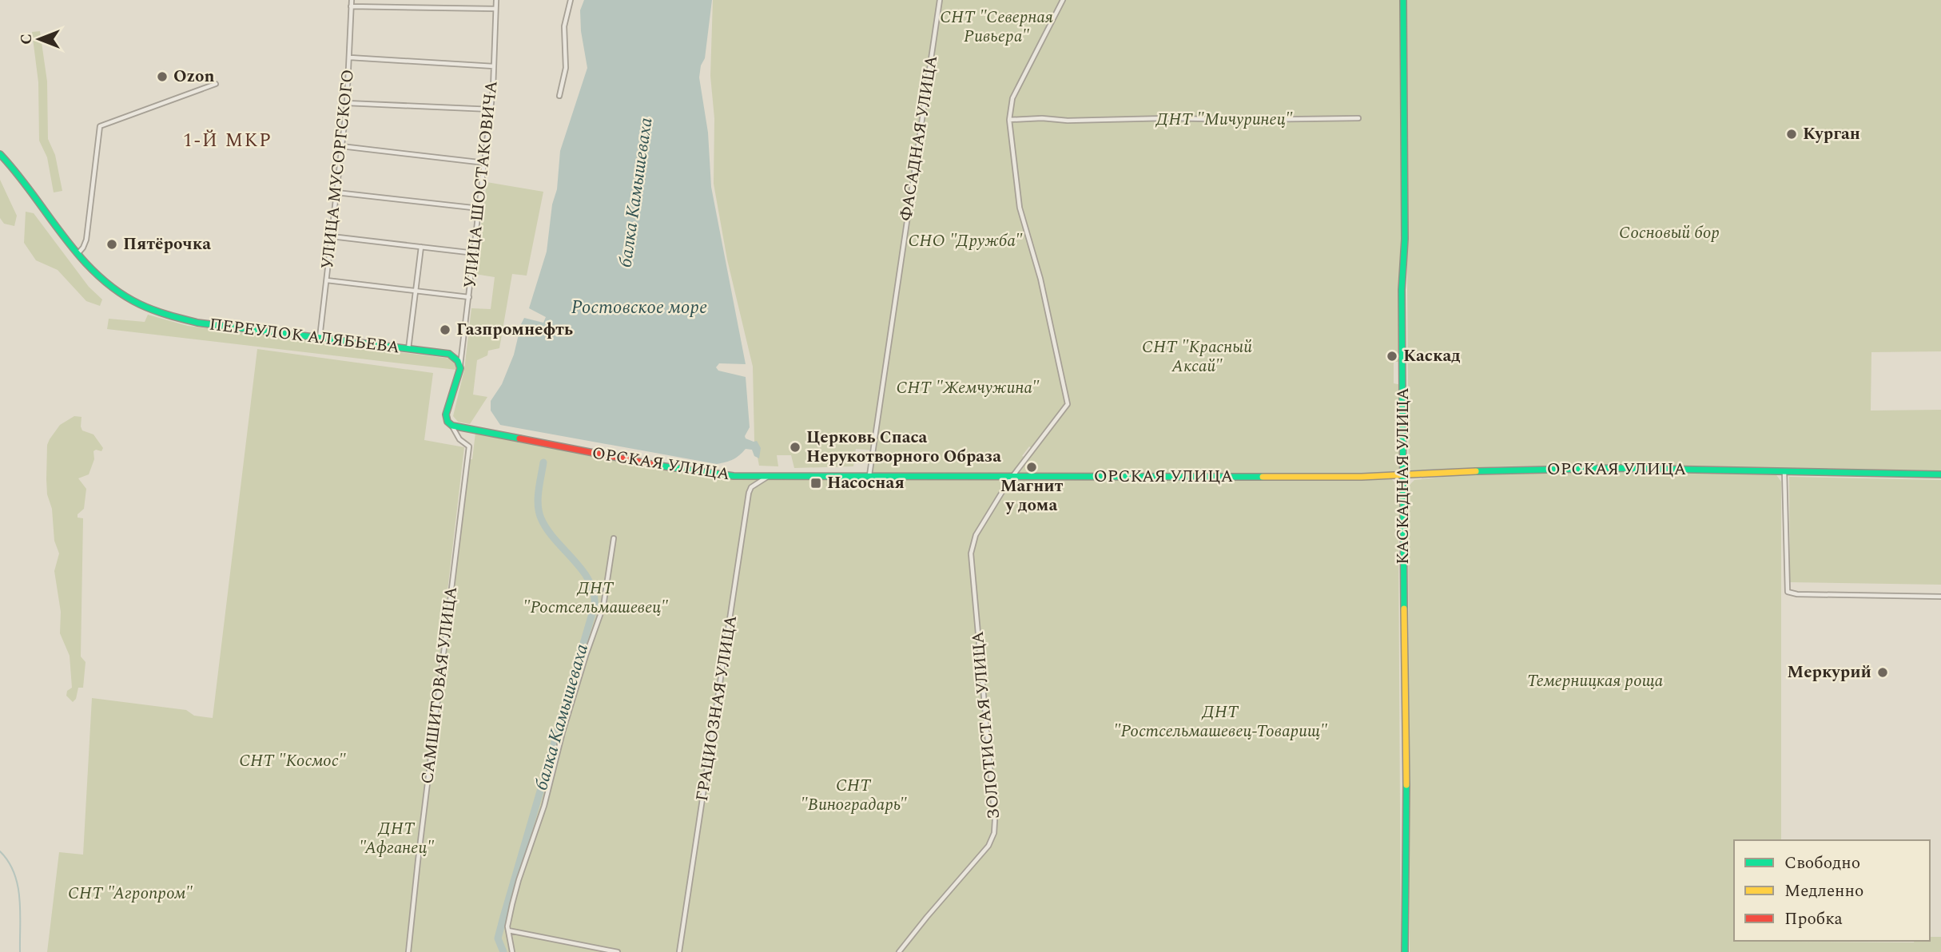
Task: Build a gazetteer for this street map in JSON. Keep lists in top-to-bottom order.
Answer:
{
  "streets": {
    "main road": ["ПЕРЕУЛОК АЛЯБЬЕВА", "ОРСКАЯ УЛИЦА", "КАСКАДНАЯ УЛИЦА"],
    "street": [
      "ФАСАДНАЯ УЛИЦА",
      "УЛИЦА МУСОРГСКОГО",
      "УЛИЦА ШОСТАКОВИЧА",
      "САМШИТОВАЯ УЛИЦА",
      "ГРАЦИОЗНАЯ УЛИЦА",
      "ЗОЛОТИСТАЯ УЛИЦА"
    ]
  },
  "crossings": [
    ["ФАСАДНАЯ УЛИЦА", "ОРСКАЯ УЛИЦА"],
    ["УЛИЦА МУСОРГСКОГО", "ПЕРЕУЛОК АЛЯБЬЕВА"],
    ["УЛИЦА ШОСТАКОВИЧА", "ПЕРЕУЛОК АЛЯБЬЕВА"],
    ["ОРСКАЯ УЛИЦА", "КАСКАДНАЯ УЛИЦА"],
    ["ОРСКАЯ УЛИЦА", "САМШИТОВАЯ УЛИЦА"],
    ["ОРСКАЯ УЛИЦА", "ГРАЦИОЗНАЯ УЛИЦА"],
    ["ОРСКАЯ УЛИЦА", "ЗОЛОТИСТАЯ УЛИЦА"]
  ],
  "districts": ["1-Й МКР"],
  "water": ["балка Камышеваха", "Ростовское море"],
  "parks": [
    "СНТ \"Северная Ривьера\"",
    "ДНТ \"Мичуринец\"",
    "Сосновый бор",
    "СНО \"Дружба\"",
    "СНТ \"Красный Аксай\"",
    "СНТ \"Жемчужина\"",
    "ДНТ \"Ростсельмашевец\"",
    "Темерницкая роща",
    "ДНТ \"Ростсельмашевец-Товарищ\"",
    "СНТ \"Космос\"",
    "СНТ \"Виноградарь\"",
    "ДНТ \"Афганец\"",
    "СНТ \"Агропром\""
  ],
  "places": {
    "other": [
      "Ozon",
      "Курган",
      "Пятёрочка",
      "Газпромнефть",
      "Каскад",
      "Церковь Спаса Нерукотворного Образа",
      "Магнит у дома",
      "Меркурий"
    ],
    "transit": ["Насосная"]
  },
  "legend": ["Свободно", "Медленно", "Пробка"],
  "north": "left"
}
